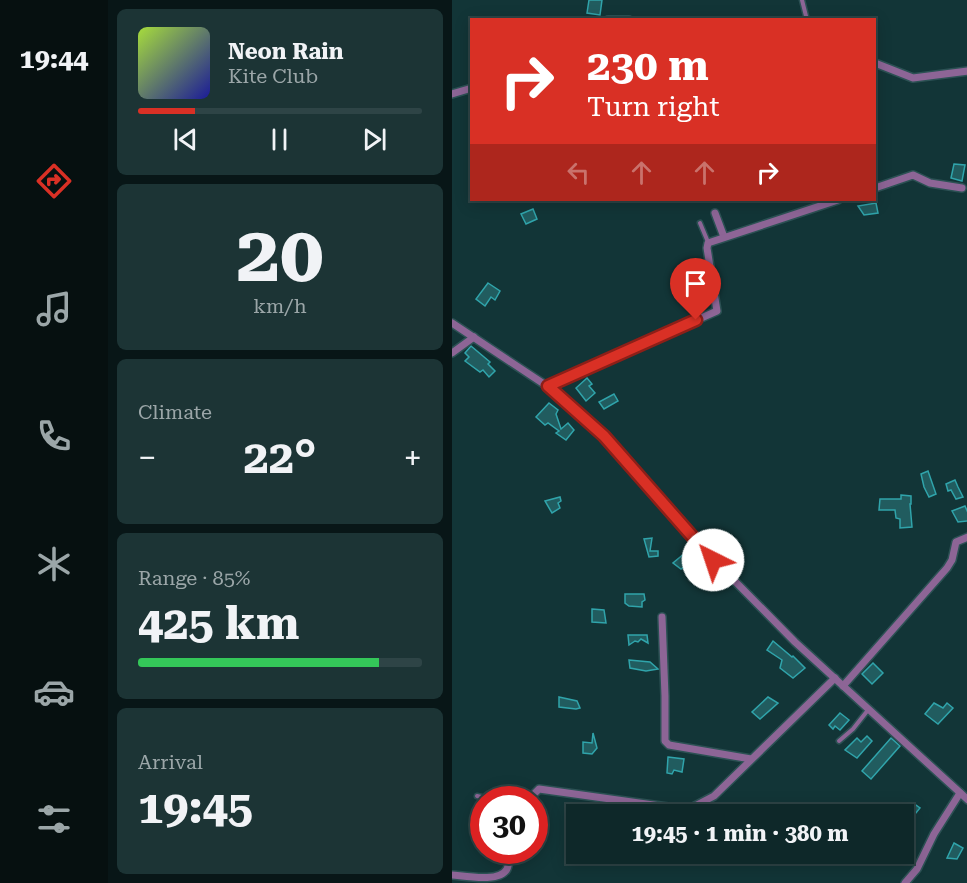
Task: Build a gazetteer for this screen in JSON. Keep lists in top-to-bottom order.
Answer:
{
  "page": {
    "tabs": "19:44",
    "turn": ["230 m", "Turn right"],
    "song": ["Neon Rain", "Kite Club"],
    "tile": [
      ["20", "km/h"],
      "Climate",
      ["Range · 85%", "425 km"],
      ["Arrival", "19:45"]
    ],
    "heat": ["−", "22°", "+"],
    "limit": "30",
    "trip": "19:45 · 1 min · 380 m"
  }
}
